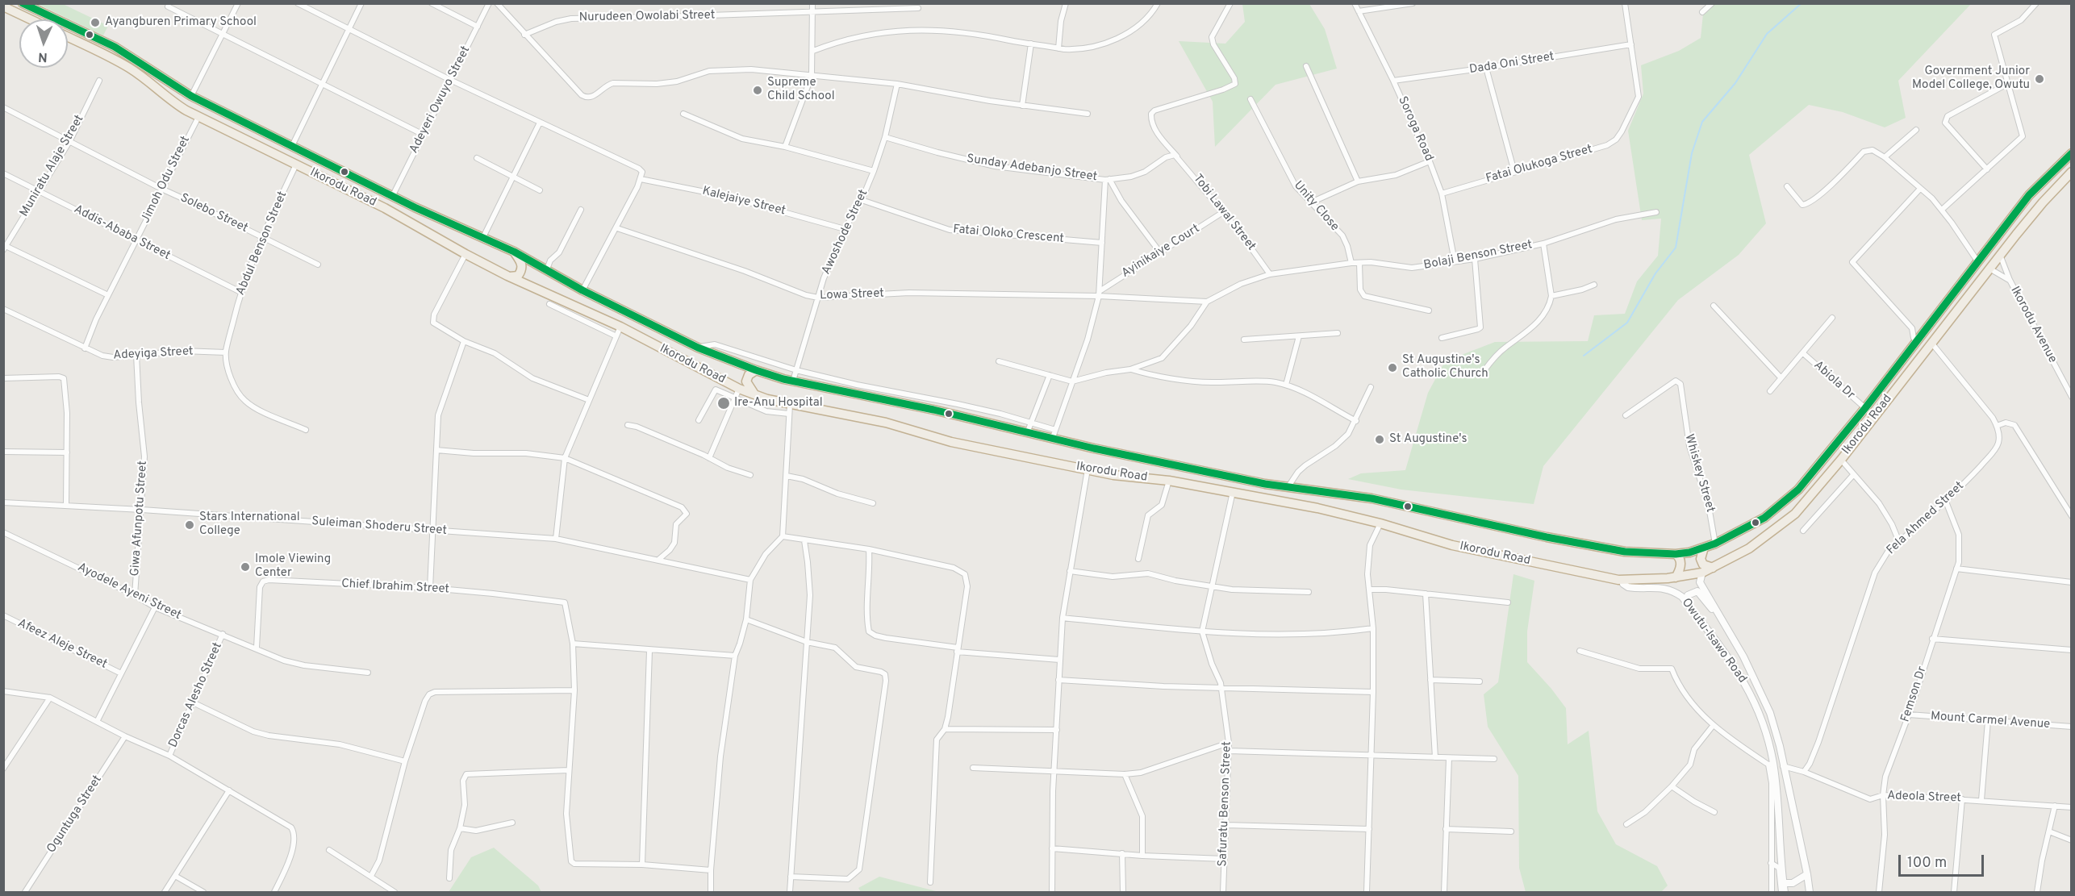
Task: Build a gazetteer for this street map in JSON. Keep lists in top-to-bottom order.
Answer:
{
  "streets": {
    "highway": ["Ikorodu Road"],
    "street": [
      "Nurudeen Owolabi Street",
      "Dada Oni Street",
      "Adeyeri Owuyo Street",
      "Soroga Road",
      "Fatai Olukoga Street",
      "Muniratu Alaje Street",
      "Sunday Adebanjo Street",
      "Jimoh Odu Street",
      "Kalejaiye Street",
      "Unity Close",
      "Tobi Lawal Street",
      "Solebo Street",
      "Awoshode Street",
      "Addis-Ababa Street",
      "Fatai Oloko Crescent",
      "Abdul Benson Street",
      "Ayinikaiye Court",
      "Bolaji Benson Street",
      "Lowa Street",
      "Ikorodu Avenue",
      "Adeyiga Street",
      "Abiola Dr",
      "Whiskey Street",
      "Giwa Afunpotu Street",
      "Fela Ahmed Street",
      "Suleiman Shoderu Street",
      "Chief Ibrahim Street",
      "Ayodele Ayeni Street",
      "Owutu-Isawo Road",
      "Afeez Aleje Street",
      "Femson Dr",
      "Dorcas Alesho Street",
      "Mount Carmel Avenue",
      "Adeola Street",
      "Safuratu Benson Street",
      "Oguntuga Street"
    ]
  },
  "crossings": [
    ["Dada Oni Street", "Soroga Road"],
    ["Dada Oni Street", "Fatai Olukoga Street"],
    ["Adeyeri Owuyo Street", "Ikorodu Road"],
    ["Soroga Road", "Fatai Olukoga Street"],
    ["Soroga Road", "Bolaji Benson Street"],
    ["Muniratu Alaje Street", "Solebo Street"],
    ["Muniratu Alaje Street", "Addis-Ababa Street"],
    ["Sunday Adebanjo Street", "Tobi Lawal Street"],
    ["Sunday Adebanjo Street", "Awoshode Street"],
    ["Jimoh Odu Street", "Ikorodu Road"],
    ["Jimoh Odu Street", "Solebo Street"],
    ["Jimoh Odu Street", "Addis-Ababa Street"],
    ["Jimoh Odu Street", "Adeyiga Street"],
    ["Ikorodu Road", "Awoshode Street"],
    ["Ikorodu Road", "Abdul Benson Street"],
    ["Ikorodu Road", "Ikorodu Avenue"],
    ["Ikorodu Road", "Abiola Dr"],
    ["Ikorodu Road", "Whiskey Street"],
    ["Ikorodu Road", "Owutu-Isawo Road"],
    ["Ikorodu Road", "Safuratu Benson Street"],
    ["Kalejaiye Street", "Awoshode Street"],
    ["Unity Close", "Bolaji Benson Street"],
    ["Tobi Lawal Street", "Ayinikaiye Court"],
    ["Tobi Lawal Street", "Bolaji Benson Street"],
    ["Solebo Street", "Abdul Benson Street"],
    ["Awoshode Street", "Fatai Oloko Crescent"],
    ["Awoshode Street", "Lowa Street"],
    ["Addis-Ababa Street", "Abdul Benson Street"],
    ["Abdul Benson Street", "Adeyiga Street"],
    ["Ayinikaiye Court", "Lowa Street"],
    ["Bolaji Benson Street", "Lowa Street"],
    ["Adeyiga Street", "Giwa Afunpotu Street"],
    ["Giwa Afunpotu Street", "Suleiman Shoderu Street"],
    ["Giwa Afunpotu Street", "Ayodele Ayeni Street"],
    ["Fela Ahmed Street", "Femson Dr"],
    ["Fela Ahmed Street", "Adeola Street"],
    ["Chief Ibrahim Street", "Ayodele Ayeni Street"],
    ["Ayodele Ayeni Street", "Dorcas Alesho Street"],
    ["Owutu-Isawo Road", "Adeola Street"],
    ["Femson Dr", "Mount Carmel Avenue"],
    ["Femson Dr", "Adeola Street"]
  ],
  "places": [
    "Ayangburen Primary School",
    "Government Junior Model College, Owutu",
    "Supreme Child School",
    "St Augustine's Catholic Church",
    "Ire-Anu Hospital",
    "St Augustine's",
    "Stars International College",
    "Imole Viewing Center"
  ],
  "scale_bar": "100 m",
  "north": "bottom"
}
